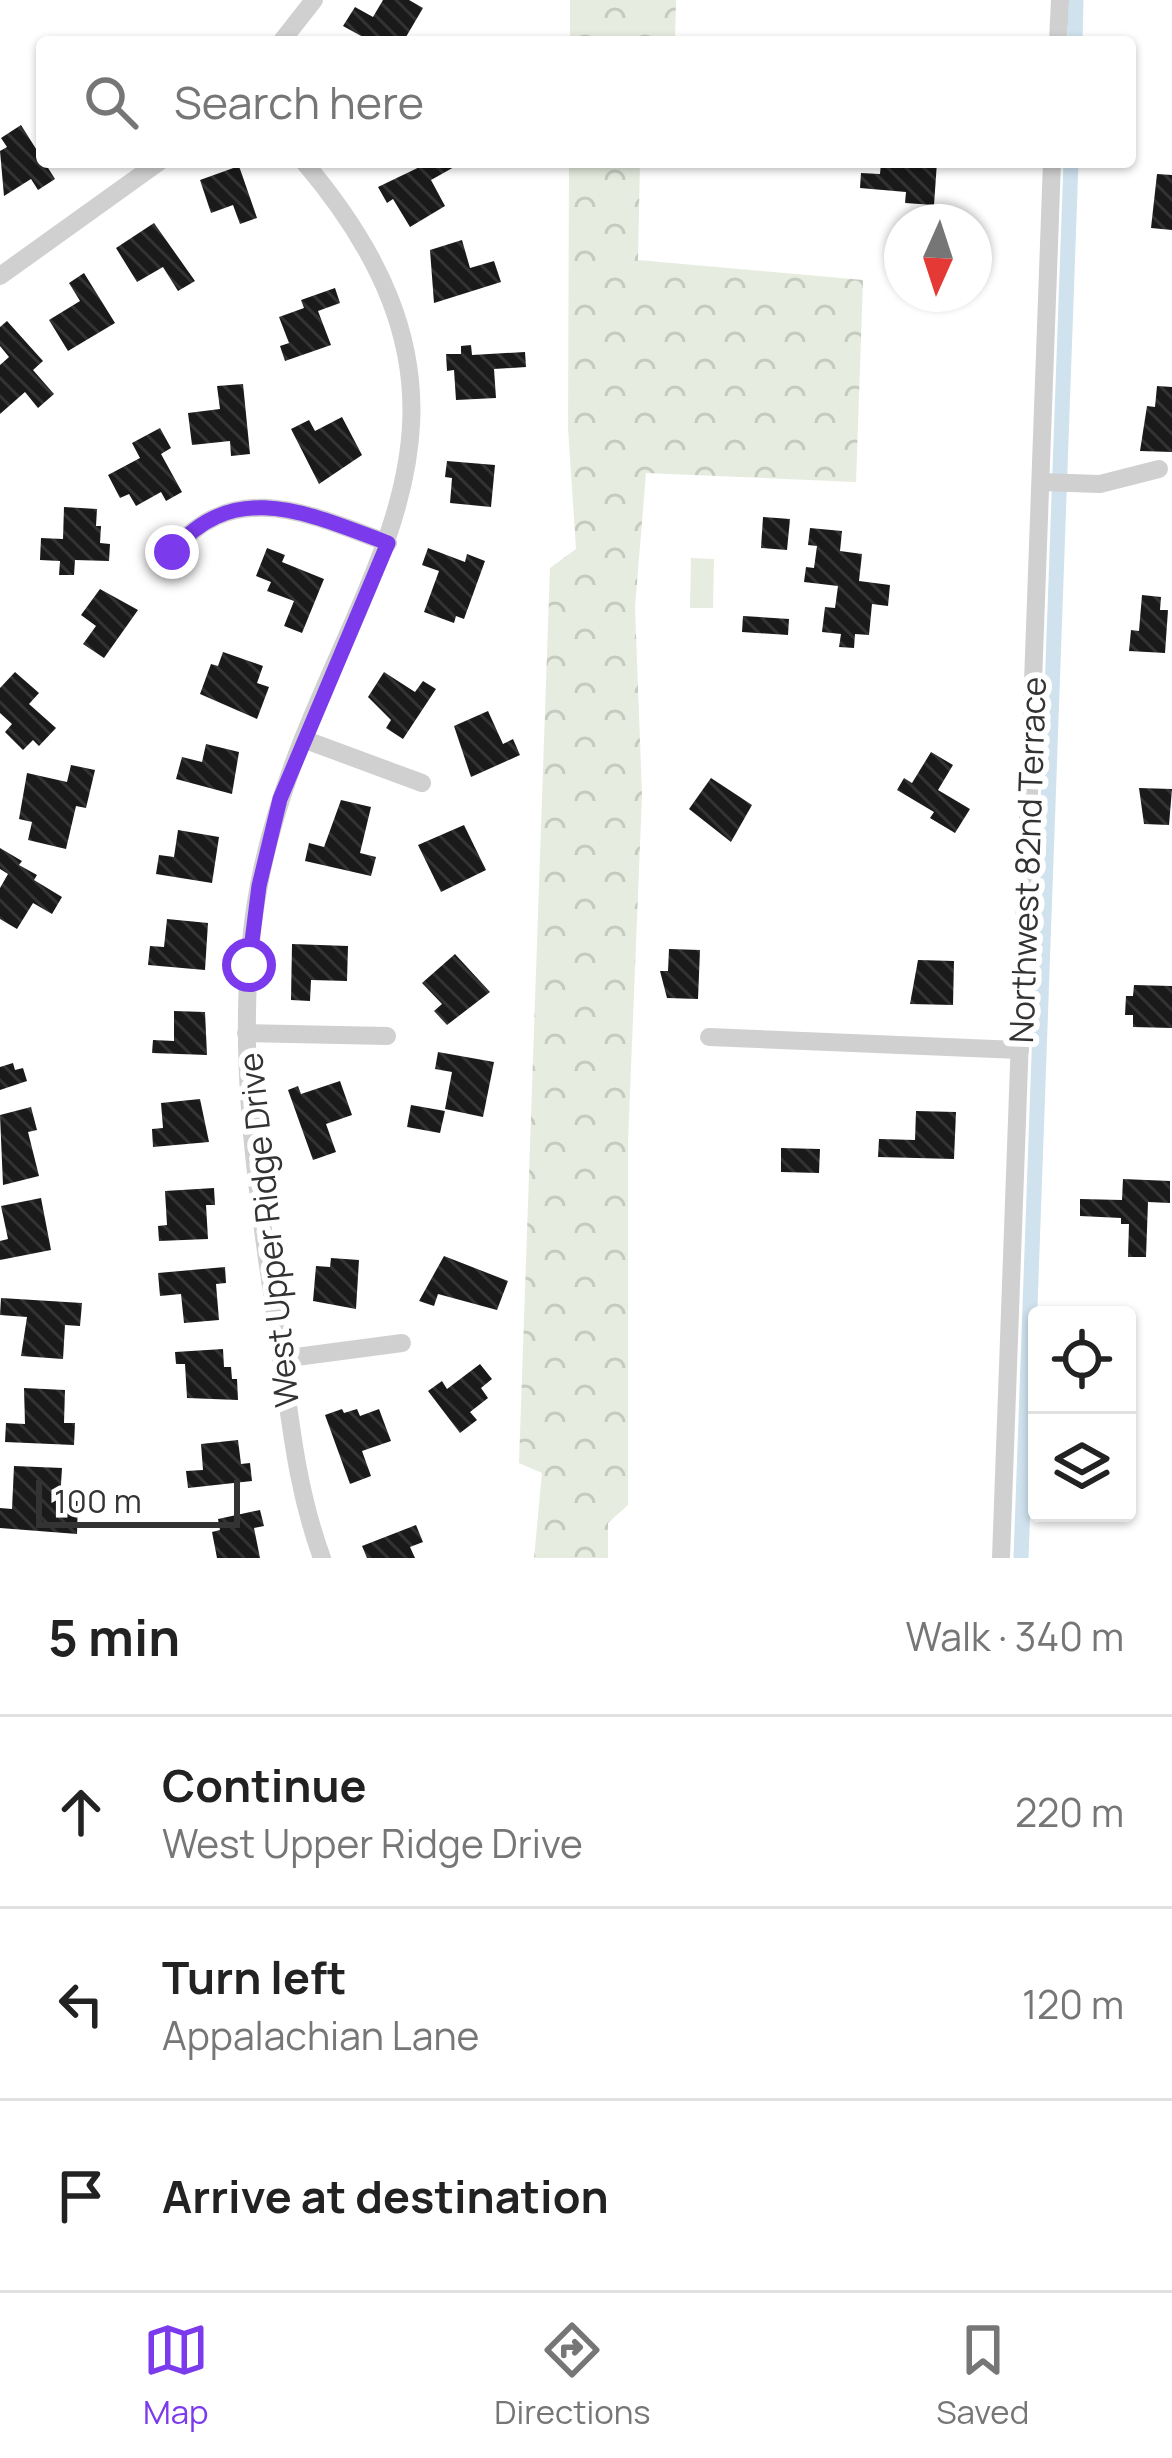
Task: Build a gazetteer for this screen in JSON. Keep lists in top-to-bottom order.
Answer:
{
  "streets": {
    "street": ["Northwest 82nd Terrace", "West Upper Ridge Drive"]
  },
  "scale_bar": "100 m",
  "north": "bottom",
  "page": {
    "search": "Search here",
    "scale": "100 m",
    "heading": ["5 min", "Walk · 340 m"],
    "list": [
      ["Continue", "West Upper Ridge Drive", "220 m"],
      ["Turn left", "Appalachian Lane", "120 m"],
      "Arrive at destination"
    ],
    "nav": ["Map", "Directions", "Saved"]
  }
}
